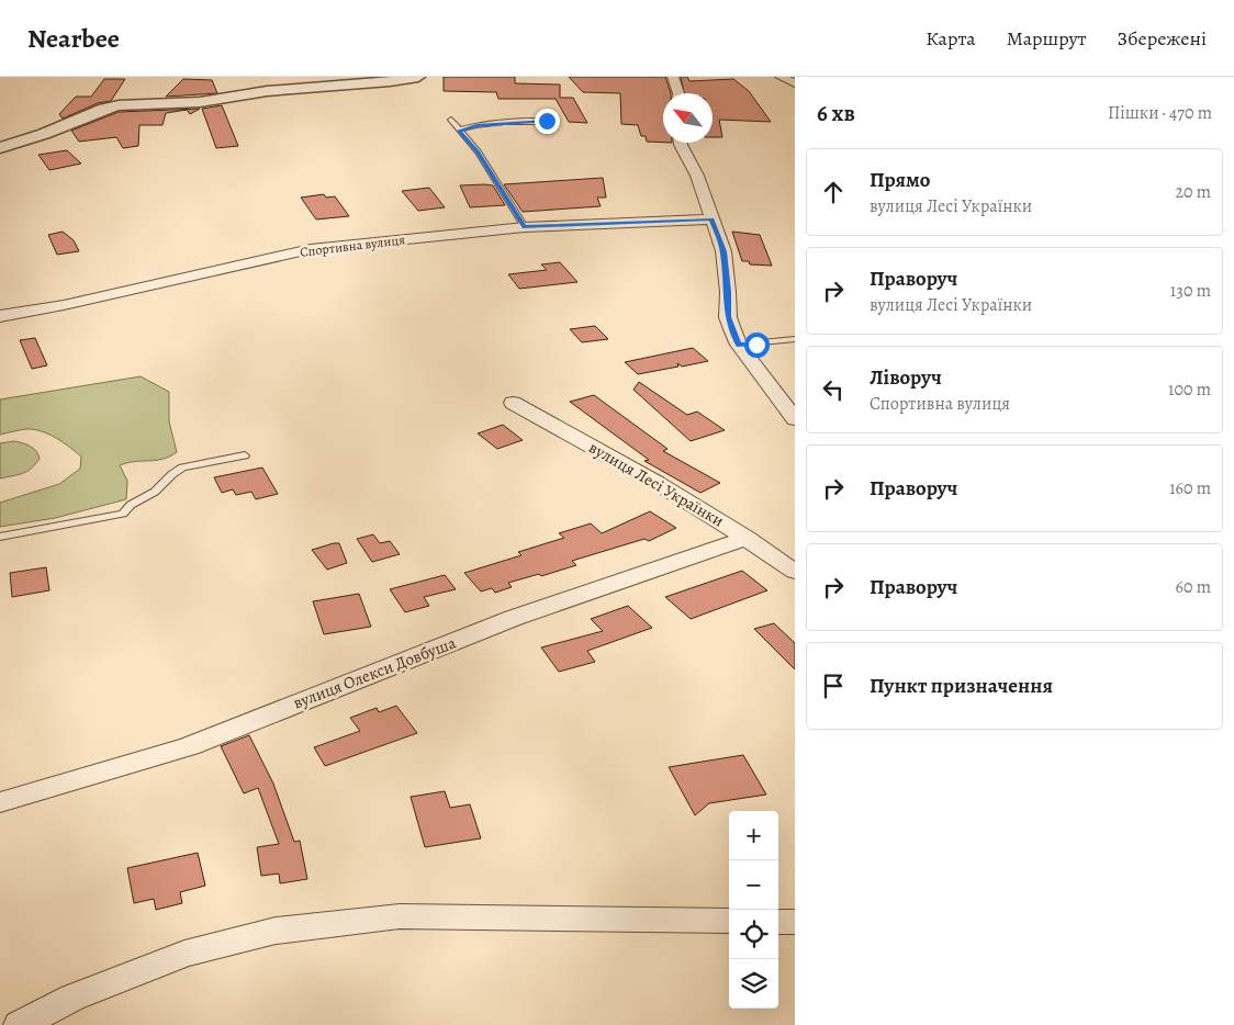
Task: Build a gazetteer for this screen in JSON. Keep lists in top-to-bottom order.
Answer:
{
  "streets": {
    "street": ["Спортивна вулиця", "вулиця Лесі Українки", "вулиця Олекси Довбуша"]
  },
  "crossings": [
    ["вулиця Лесі Українки", "вулиця Олекси Довбуша"]
  ],
  "north": "top left",
  "page": {
    "header": "Nearbee",
    "nav": ["Карта", "Маршрут", "Збережені"],
    "heading": ["6 хв", "Пішки · 470 m"],
    "list": [
      ["Прямо", "вулиця Лесі Українки", "20 m"],
      ["Праворуч", "вулиця Лесі Українки", "130 m"],
      ["Ліворуч", "Спортивна вулиця", "100 m"],
      ["Праворуч", "160 m"],
      ["Праворуч", "60 m"],
      "Пункт призначення"
    ],
    "map_buttons": ["+", "−"]
  }
}
